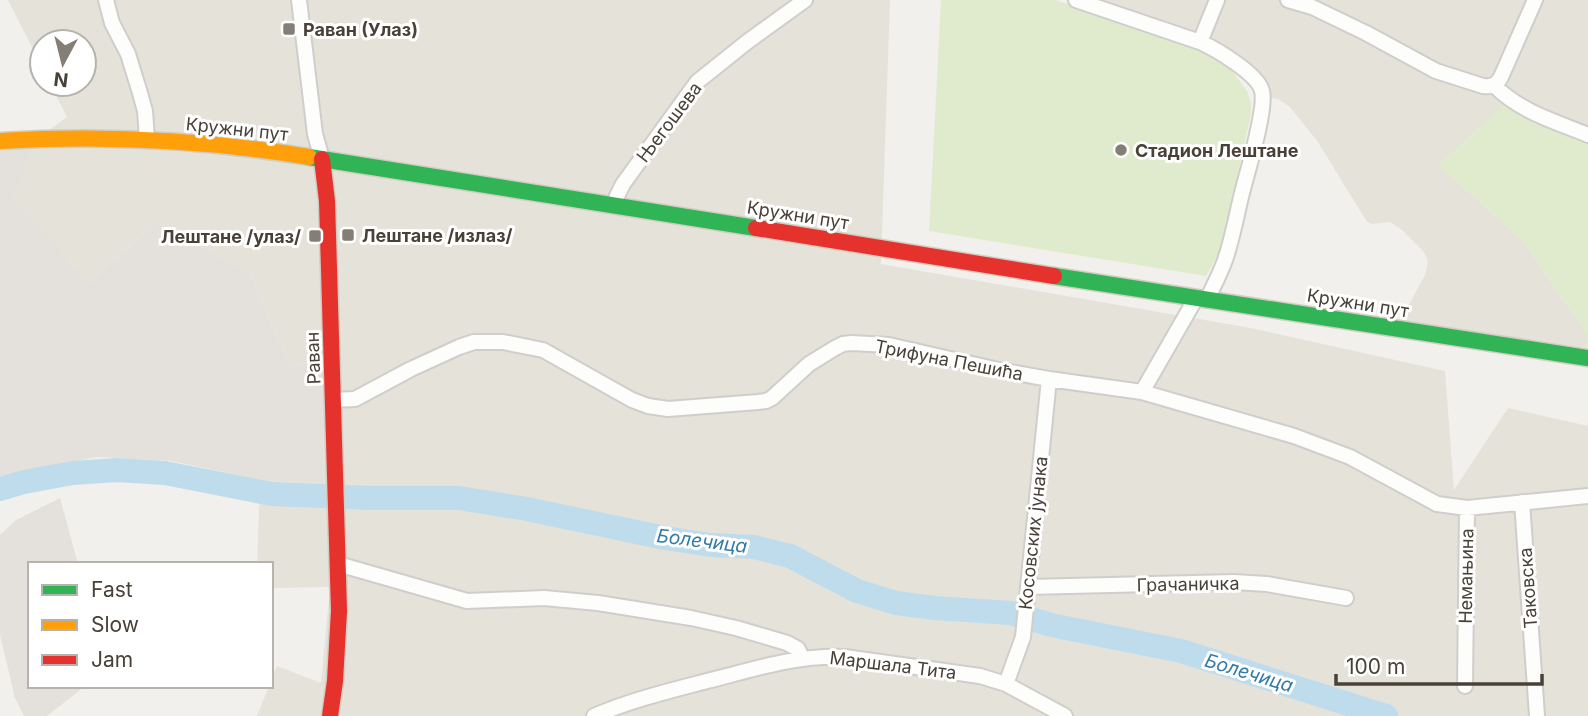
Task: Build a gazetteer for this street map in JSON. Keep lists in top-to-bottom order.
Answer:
{
  "streets": {
    "main road": ["Кружни пут", "Раван"],
    "street": [
      "Његошева",
      "Трифуна Пешића",
      "Косовских јунака",
      "Немањина",
      "Грачаничка",
      "Таковска",
      "Маршала Тита"
    ]
  },
  "crossings": [
    ["Његошева", "Кружни пут"],
    ["Кружни пут", "Раван"],
    ["Раван", "Трифуна Пешића"],
    ["Трифуна Пешића", "Косовских јунака"],
    ["Трифуна Пешића", "Немањина"],
    ["Трифуна Пешића", "Таковска"],
    ["Косовских јунака", "Грачаничка"],
    ["Косовских јунака", "Маршала Тита"]
  ],
  "water": ["Болечица"],
  "places": {
    "transit": ["Раван (Улаз)", "Лештане /излаз/", "Лештане /улаз/"],
    "other": ["Стадион Лештане"]
  },
  "legend": ["Fast", "Slow", "Jam"],
  "scale_bar": "100 m",
  "north": "bottom"
}
